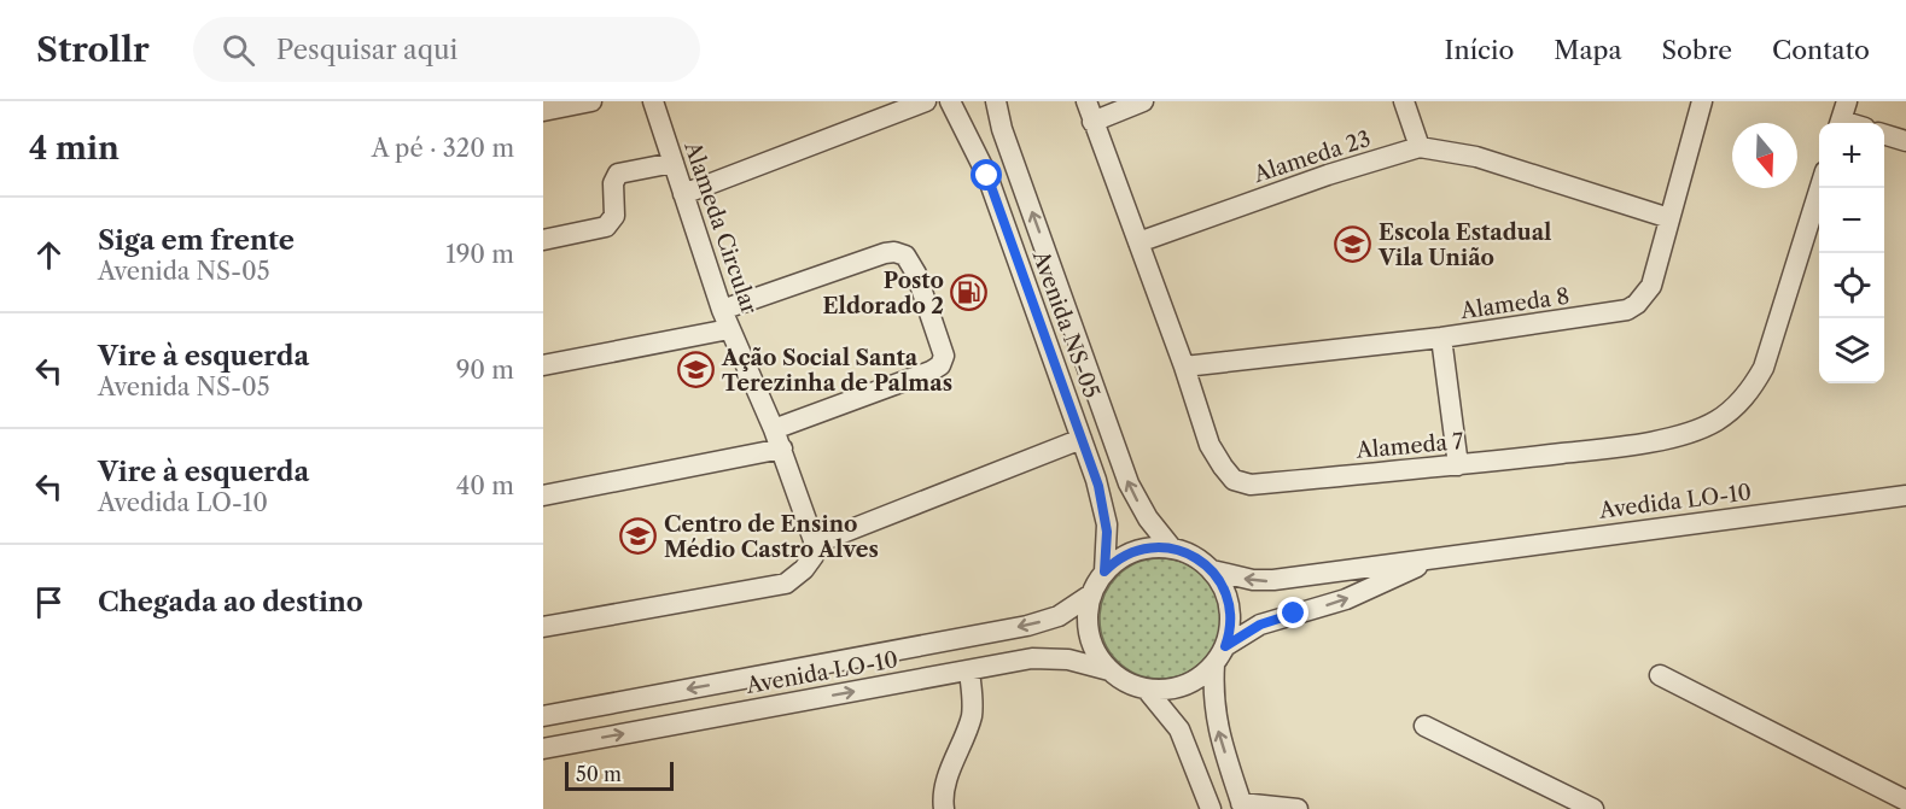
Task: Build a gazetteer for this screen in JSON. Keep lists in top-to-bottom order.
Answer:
{
  "streets": {
    "street": [
      "Alameda 23",
      "Alameda Circular",
      "Alameda 8",
      "Avenida NS-05",
      "Alameda 7",
      "Avedida LO-10",
      "Avenida LO-10"
    ]
  },
  "crossings": [
    ["Alameda 23", "Alameda 8"],
    ["Alameda 23", "Alameda 7"],
    ["Alameda 8", "Alameda 7"],
    ["Avenida NS-05", "Avedida LO-10"],
    ["Avenida NS-05", "Avenida LO-10"],
    ["Avedida LO-10", "Avenida LO-10"]
  ],
  "places": {
    "school or university": ["Escola Estadual Vila União", "Ação Social Santa Terezinha de Palmas", "Centro de Ensino Médio Castro Alves"],
    "fuel station": ["Posto Eldorado 2"]
  },
  "scale_bar": "50 m",
  "north": "bottom",
  "page": {
    "header": "Strollr",
    "search": "Pesquisar aqui",
    "nav": [
      "Início",
      "Mapa",
      "Sobre",
      "Contato"
    ],
    "heading": ["4 min", "A pé · 320 m"],
    "map_buttons": ["+", "−"],
    "list": [
      ["Siga em frente", "Avenida NS-05", "190 m"],
      ["Vire à esquerda", "Avenida NS-05", "90 m"],
      ["Vire à esquerda", "Avedida LO-10", "40 m"],
      "Chegada ao destino"
    ],
    "scale": "50 m"
  }
}
